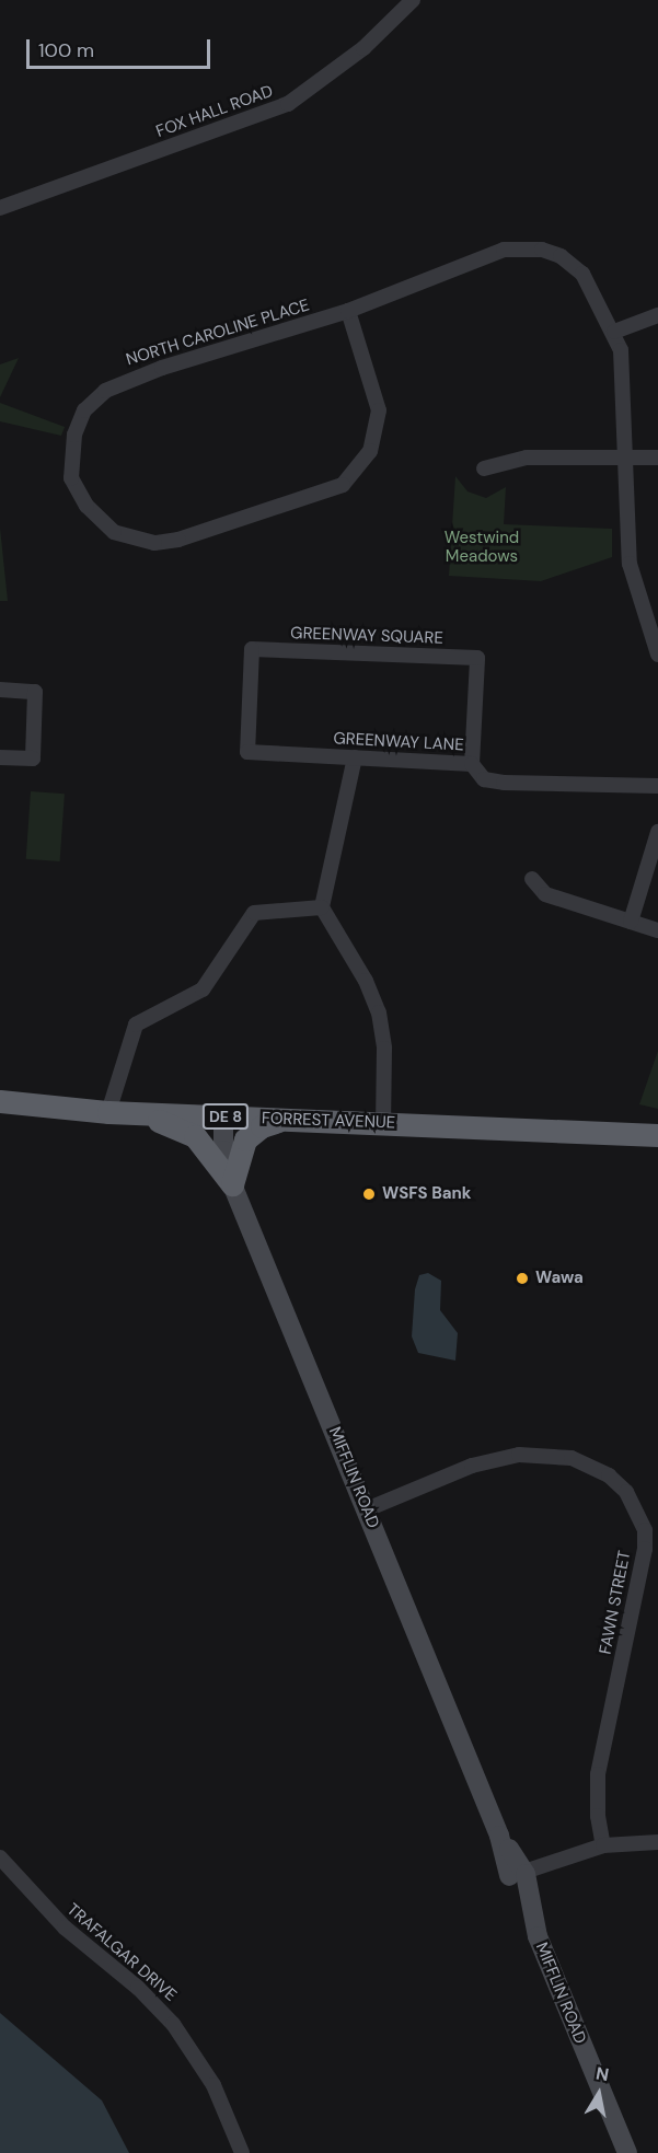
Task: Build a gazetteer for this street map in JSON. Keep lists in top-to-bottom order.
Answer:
{
  "streets": {
    "highway": ["DE 8", "FORREST AVENUE"],
    "main road": ["MIFFLIN ROAD"],
    "street": [
      "FOX HALL ROAD",
      "NORTH CAROLINE PLACE",
      "GREENWAY SQUARE",
      "GREENWAY LANE",
      "FAWN STREET",
      "TRAFALGAR DRIVE"
    ]
  },
  "crossings": [
    ["GREENWAY SQUARE", "GREENWAY LANE"],
    ["FORREST AVENUE", "MIFFLIN ROAD"],
    ["MIFFLIN ROAD", "FAWN STREET"]
  ],
  "parks": ["Westwind Meadows"],
  "places": ["WSFS Bank", "Wawa"],
  "scale_bar": "100 m",
  "north": "top"
}
